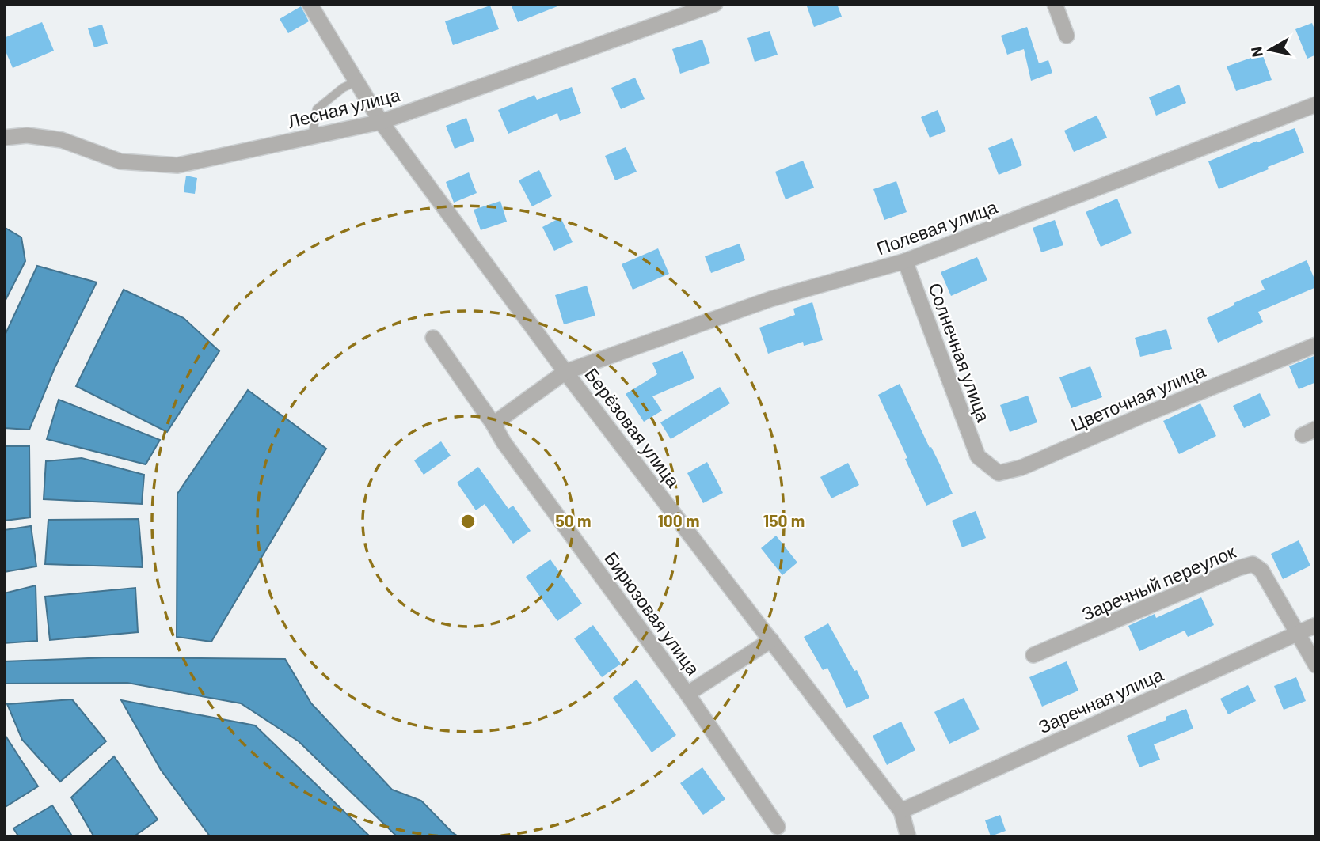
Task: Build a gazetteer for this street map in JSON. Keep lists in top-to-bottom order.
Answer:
{
  "streets": {
    "street": [
      "Лесная улица",
      "Полевая улица",
      "Солнечная улица",
      "Цветочная улица",
      "Берёзовая улица",
      "Заречный переулок",
      "Бирюзовая улица",
      "Заречная улица"
    ]
  },
  "crossings": [
    ["Лесная улица", "Берёзовая улица"],
    ["Полевая улица", "Солнечная улица"],
    ["Полевая улица", "Берёзовая улица"],
    ["Солнечная улица", "Цветочная улица"],
    ["Берёзовая улица", "Заречная улица"],
    ["Заречный переулок", "Заречная улица"]
  ],
  "north": "left",
  "rings": ["50 m", "100 m", "150 m"]
}
